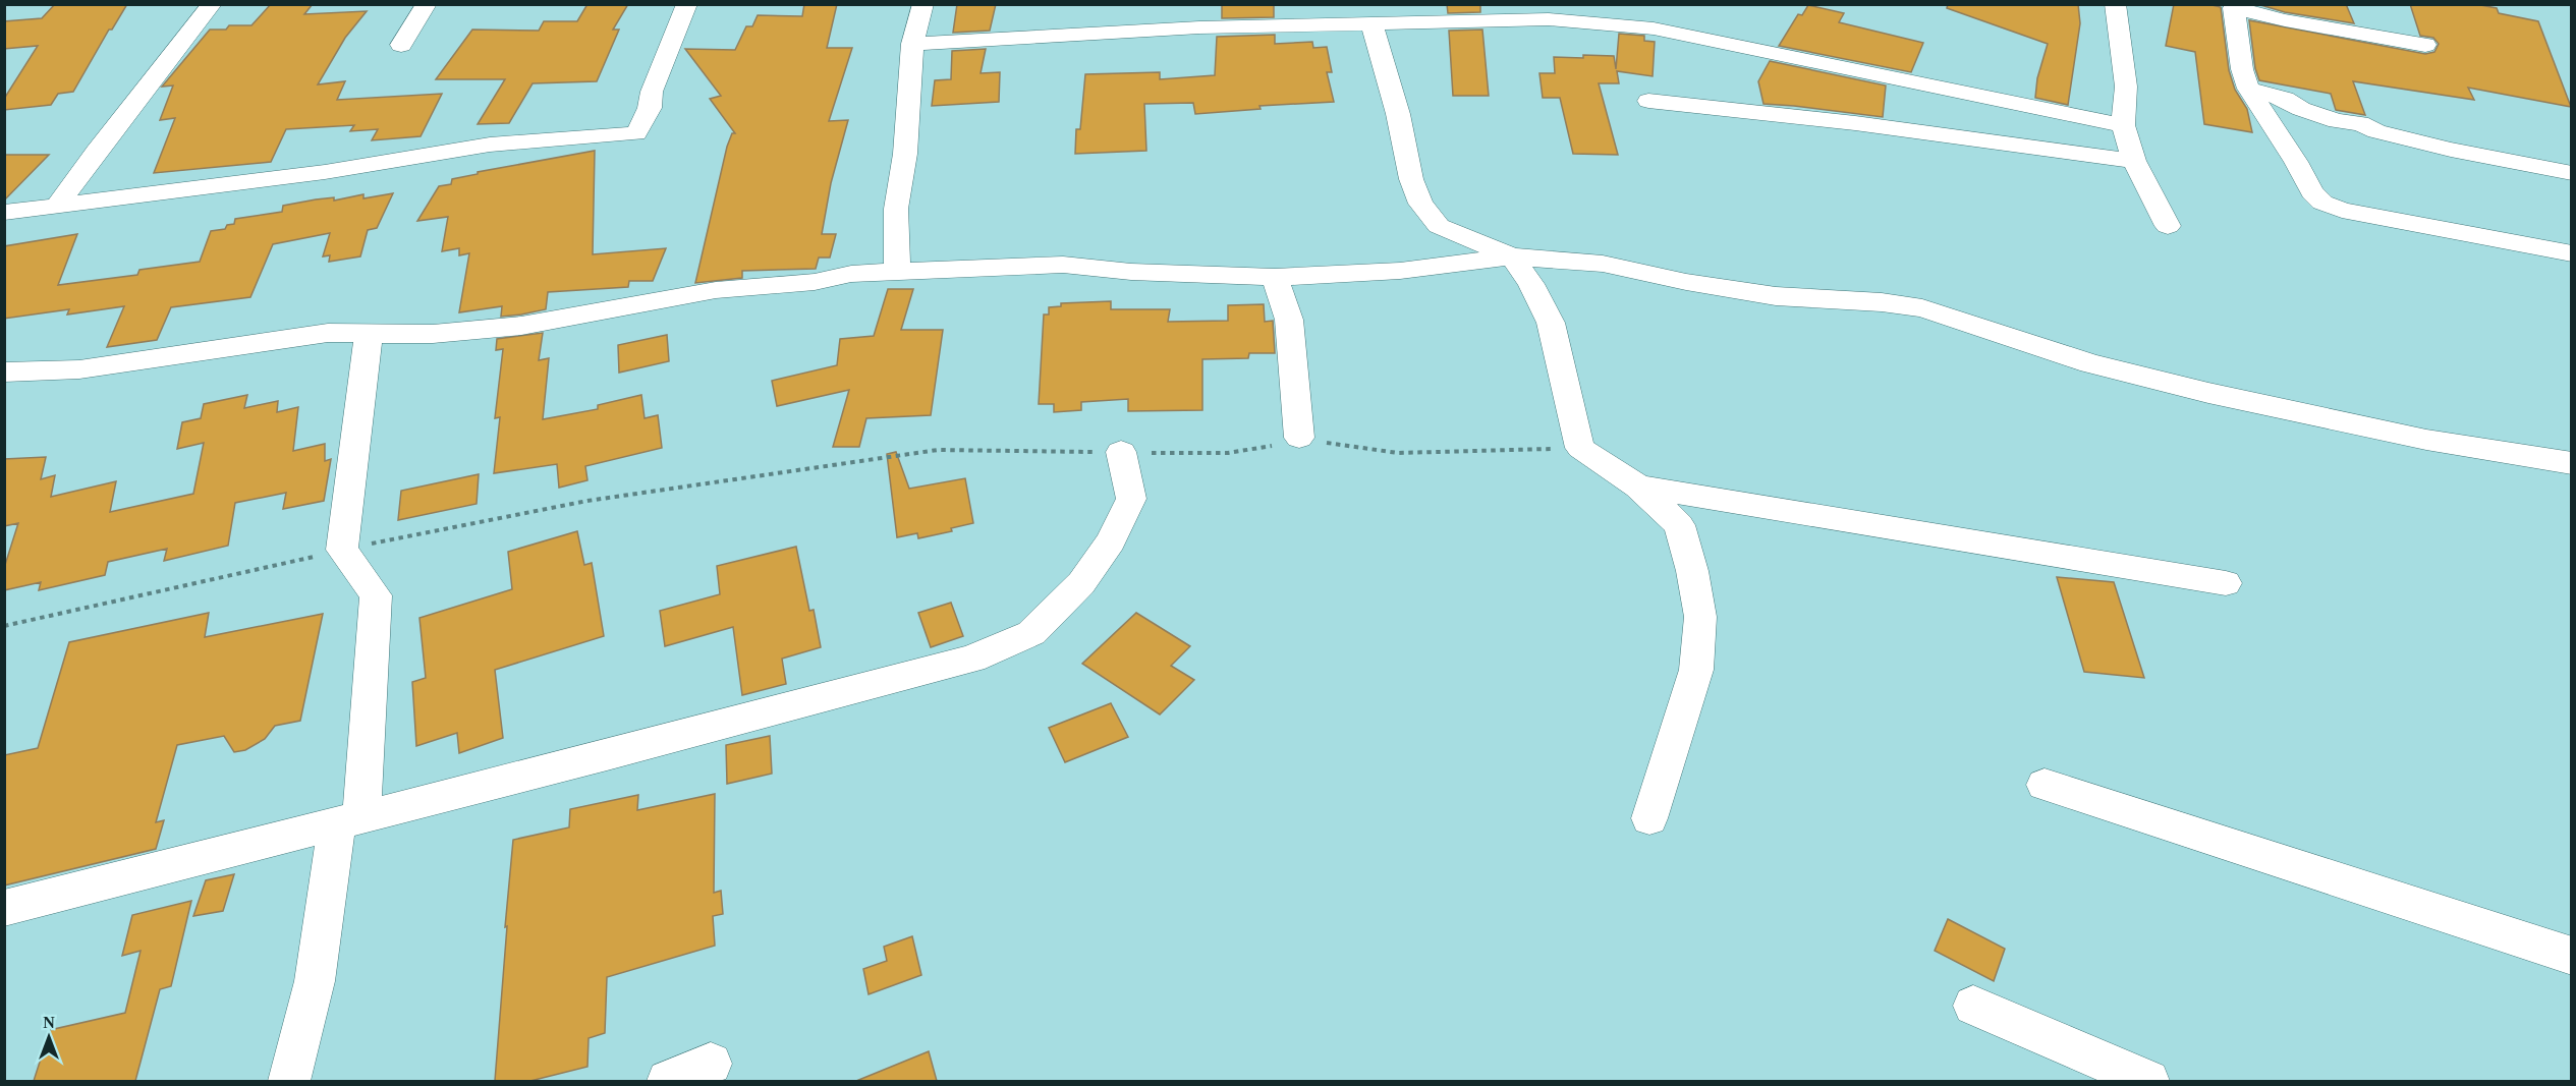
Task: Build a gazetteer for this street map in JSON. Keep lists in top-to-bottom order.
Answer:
{
  "north": "top"
}
